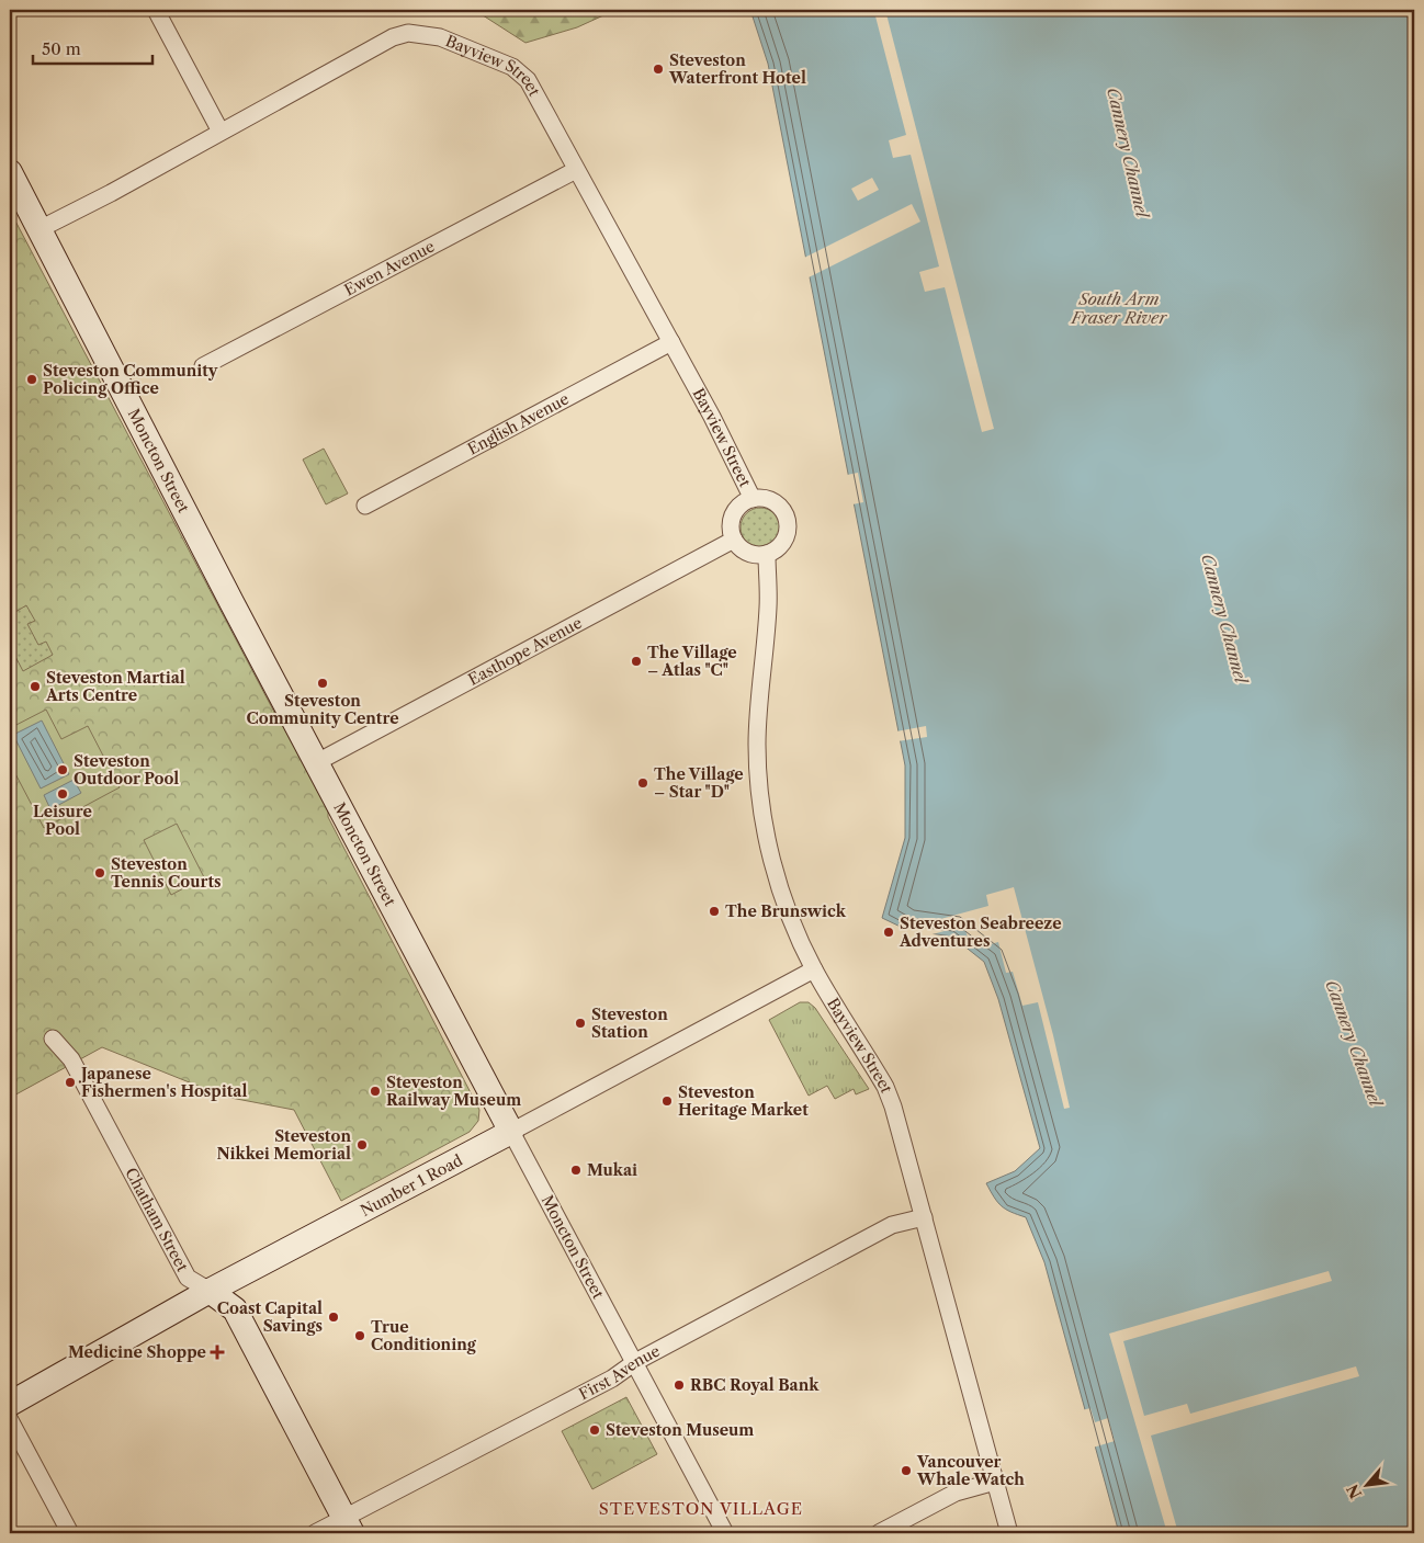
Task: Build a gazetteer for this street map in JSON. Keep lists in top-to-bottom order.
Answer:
{
  "streets": {
    "street": [
      "Bayview Street",
      "Ewen Avenue",
      "English Avenue",
      "Moncton Street",
      "Easthope Avenue",
      "Number 1 Road",
      "Chatham Street",
      "First Avenue"
    ]
  },
  "crossings": [
    ["Bayview Street", "Ewen Avenue"],
    ["Bayview Street", "English Avenue"],
    ["Bayview Street", "Moncton Street"],
    ["Bayview Street", "Easthope Avenue"],
    ["Bayview Street", "Number 1 Road"],
    ["Bayview Street", "First Avenue"],
    ["Moncton Street", "Easthope Avenue"],
    ["Moncton Street", "Number 1 Road"],
    ["Moncton Street", "First Avenue"],
    ["Number 1 Road", "Chatham Street"],
    ["Chatham Street", "First Avenue"]
  ],
  "districts": ["STEVESTON VILLAGE"],
  "water": ["Cannery Channel", "South Arm Fraser River"],
  "places": {
    "other": [
      "Steveston Waterfront Hotel",
      "Steveston Community Policing Office",
      "The Village – Atlas \"C\"",
      "Steveston Community Centre",
      "Steveston Martial Arts Centre",
      "Steveston Outdoor Pool",
      "The Village – Star \"D\"",
      "Leisure Pool",
      "Steveston Tennis Courts",
      "The Brunswick",
      "Steveston Seabreeze Adventures",
      "Steveston Station",
      "Japanese Fishermen's Hospital",
      "Steveston Railway Museum",
      "Steveston Heritage Market",
      "Steveston Nikkei Memorial",
      "Mukai",
      "Coast Capital Savings",
      "True Conditioning",
      "RBC Royal Bank",
      "Steveston Museum",
      "Vancouver Whale Watch"
    ],
    "health": ["Medicine Shoppe"]
  },
  "scale_bar": "50 m",
  "north": "bottom left"
}
